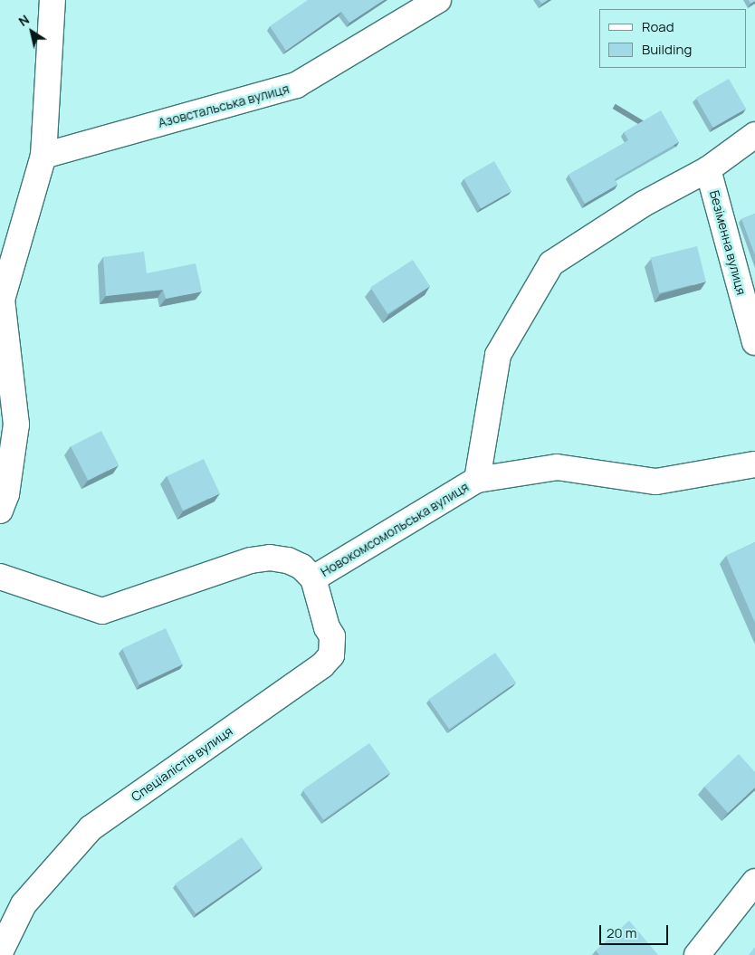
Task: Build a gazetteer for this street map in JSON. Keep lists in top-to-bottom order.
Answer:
{
  "streets": {
    "street": [
      "Азовстальська вулиця",
      "Безіменна вулиця",
      "Новокомсомольська вулиця",
      "Спеціалістів вулиця"
    ]
  },
  "crossings": [
    ["Безіменна вулиця", "Новокомсомольська вулиця"],
    ["Новокомсомольська вулиця", "Спеціалістів вулиця"]
  ],
  "legend": ["Road", "Building"],
  "scale_bar": "20 m",
  "north": "top left"
}
